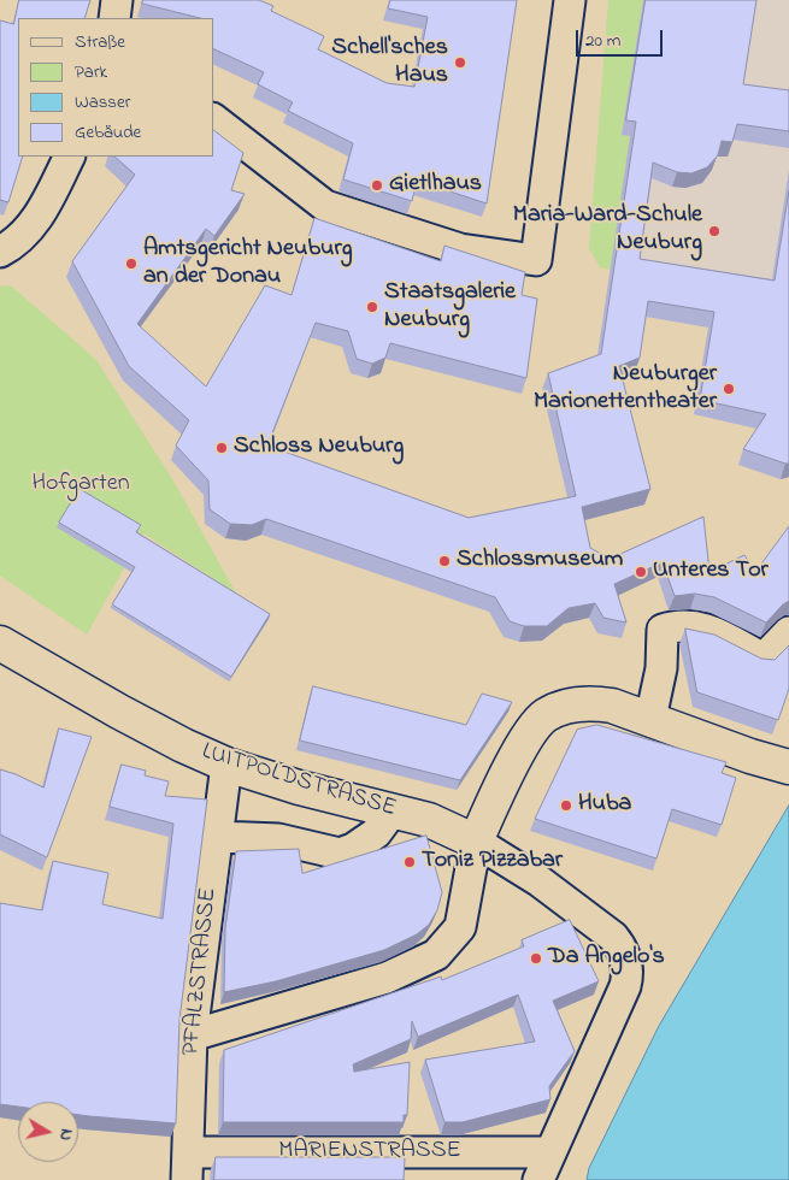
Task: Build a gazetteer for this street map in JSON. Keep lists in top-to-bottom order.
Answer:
{
  "streets": {
    "main road": ["LUITPOLDSTRASSE"],
    "street": ["PFALZSTRASSE", "MARIENSTRASSE"]
  },
  "crossings": [
    ["LUITPOLDSTRASSE", "PFALZSTRASSE"],
    ["PFALZSTRASSE", "MARIENSTRASSE"]
  ],
  "parks": ["Hofgarten"],
  "places": [
    "Schell'sches Haus",
    "Gietlhaus",
    "Maria-Ward-Schule Neuburg",
    "Amtsgericht Neuburg an der Donau",
    "Staatsgalerie Neuburg",
    "Neuburger Marionettentheater",
    "Schloss Neuburg",
    "Schlossmuseum",
    "Unteres Tor",
    "Huba",
    "Toniz Pizzabar",
    "Da Angelo's"
  ],
  "legend": [
    "Straße",
    "Park",
    "Wasser",
    "Gebäude"
  ],
  "scale_bar": "20 m",
  "north": "right"
}
